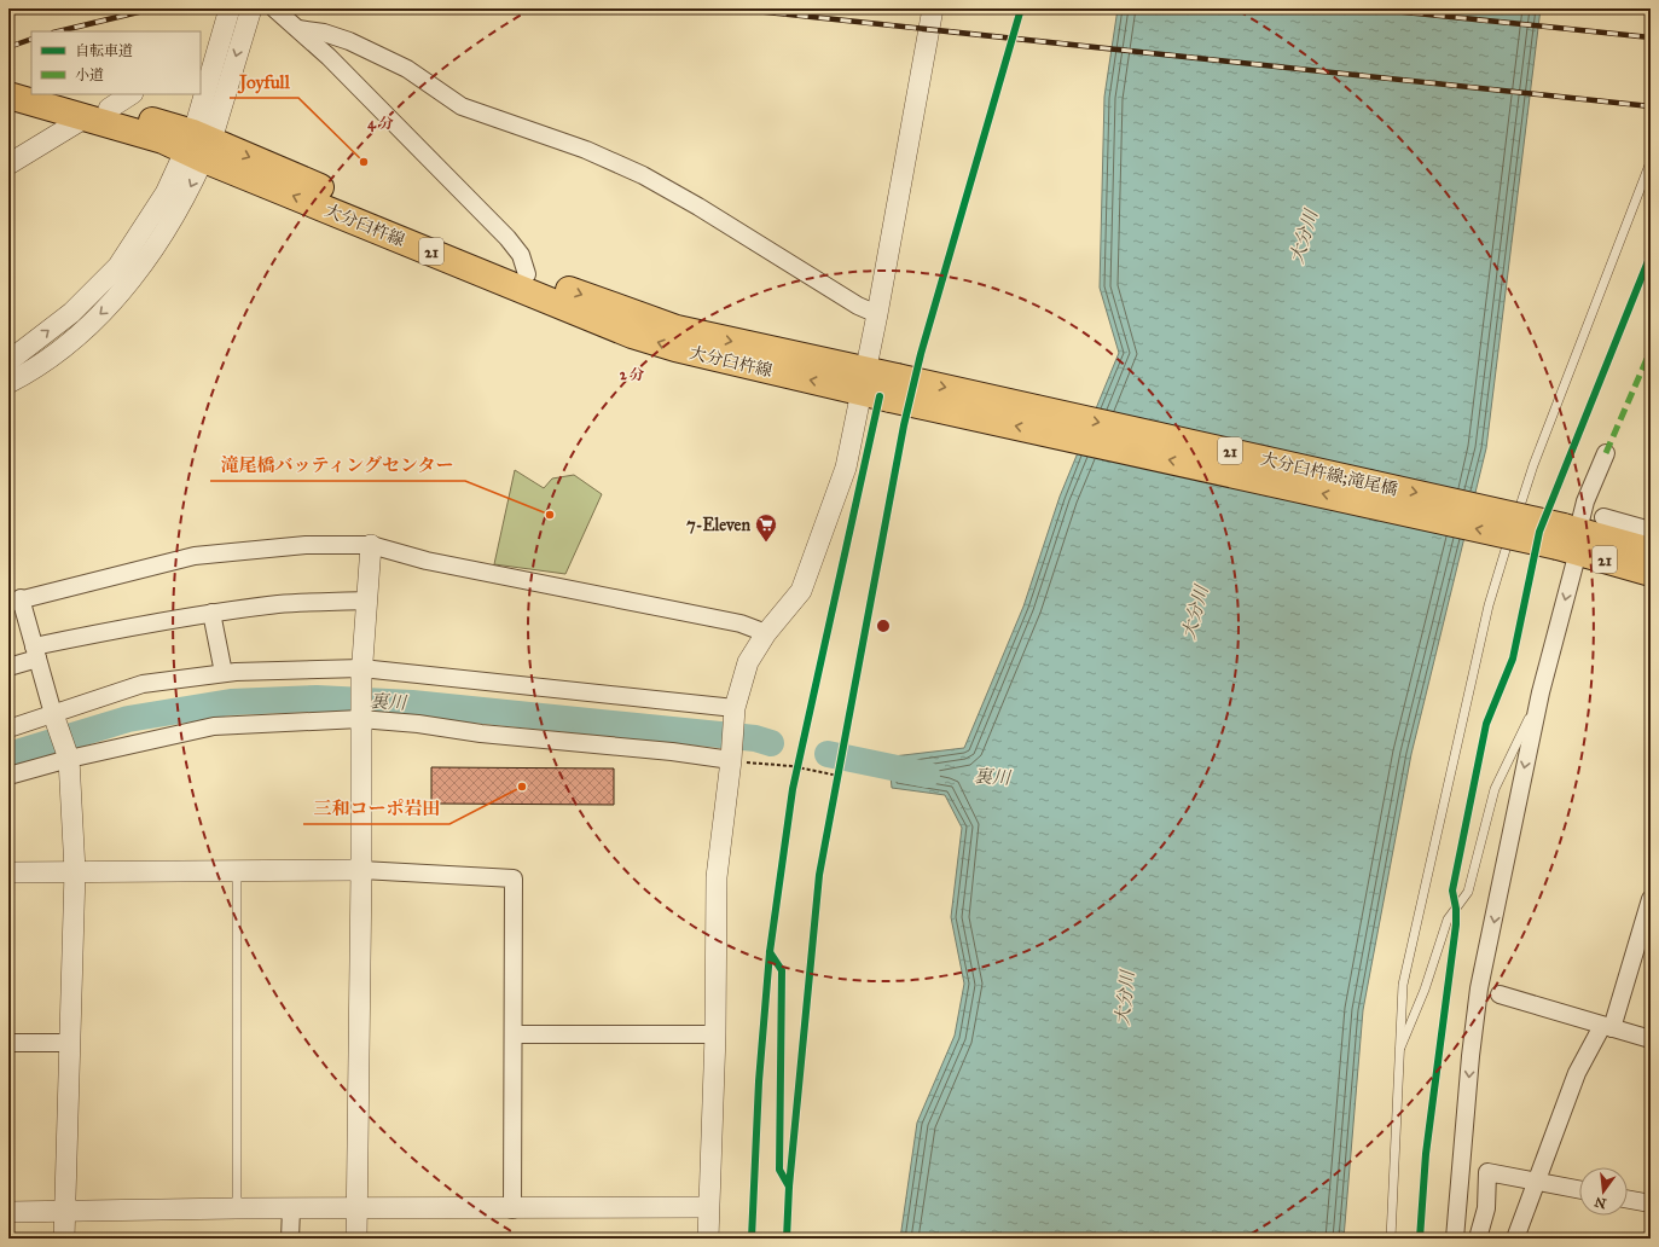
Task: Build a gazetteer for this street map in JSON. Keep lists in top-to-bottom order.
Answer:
{
  "streets": {
    "main road": ["大分臼杵線", "21", "大分臼杵線;滝尾橋"]
  },
  "crossings": [
    ["大分臼杵線", "大分臼杵線;滝尾橋"],
    ["21", "大分臼杵線;滝尾橋"]
  ],
  "water": ["大分川", "裏川"],
  "places": {
    "other": ["Joyfull", "滝尾橋バッティングセンター", "三和コーポ岩田"],
    "supermarket": ["7-Eleven"]
  },
  "legend": ["自転車道", "小道"],
  "north": "bottom",
  "rings": ["4 分", "2 分"]
}
